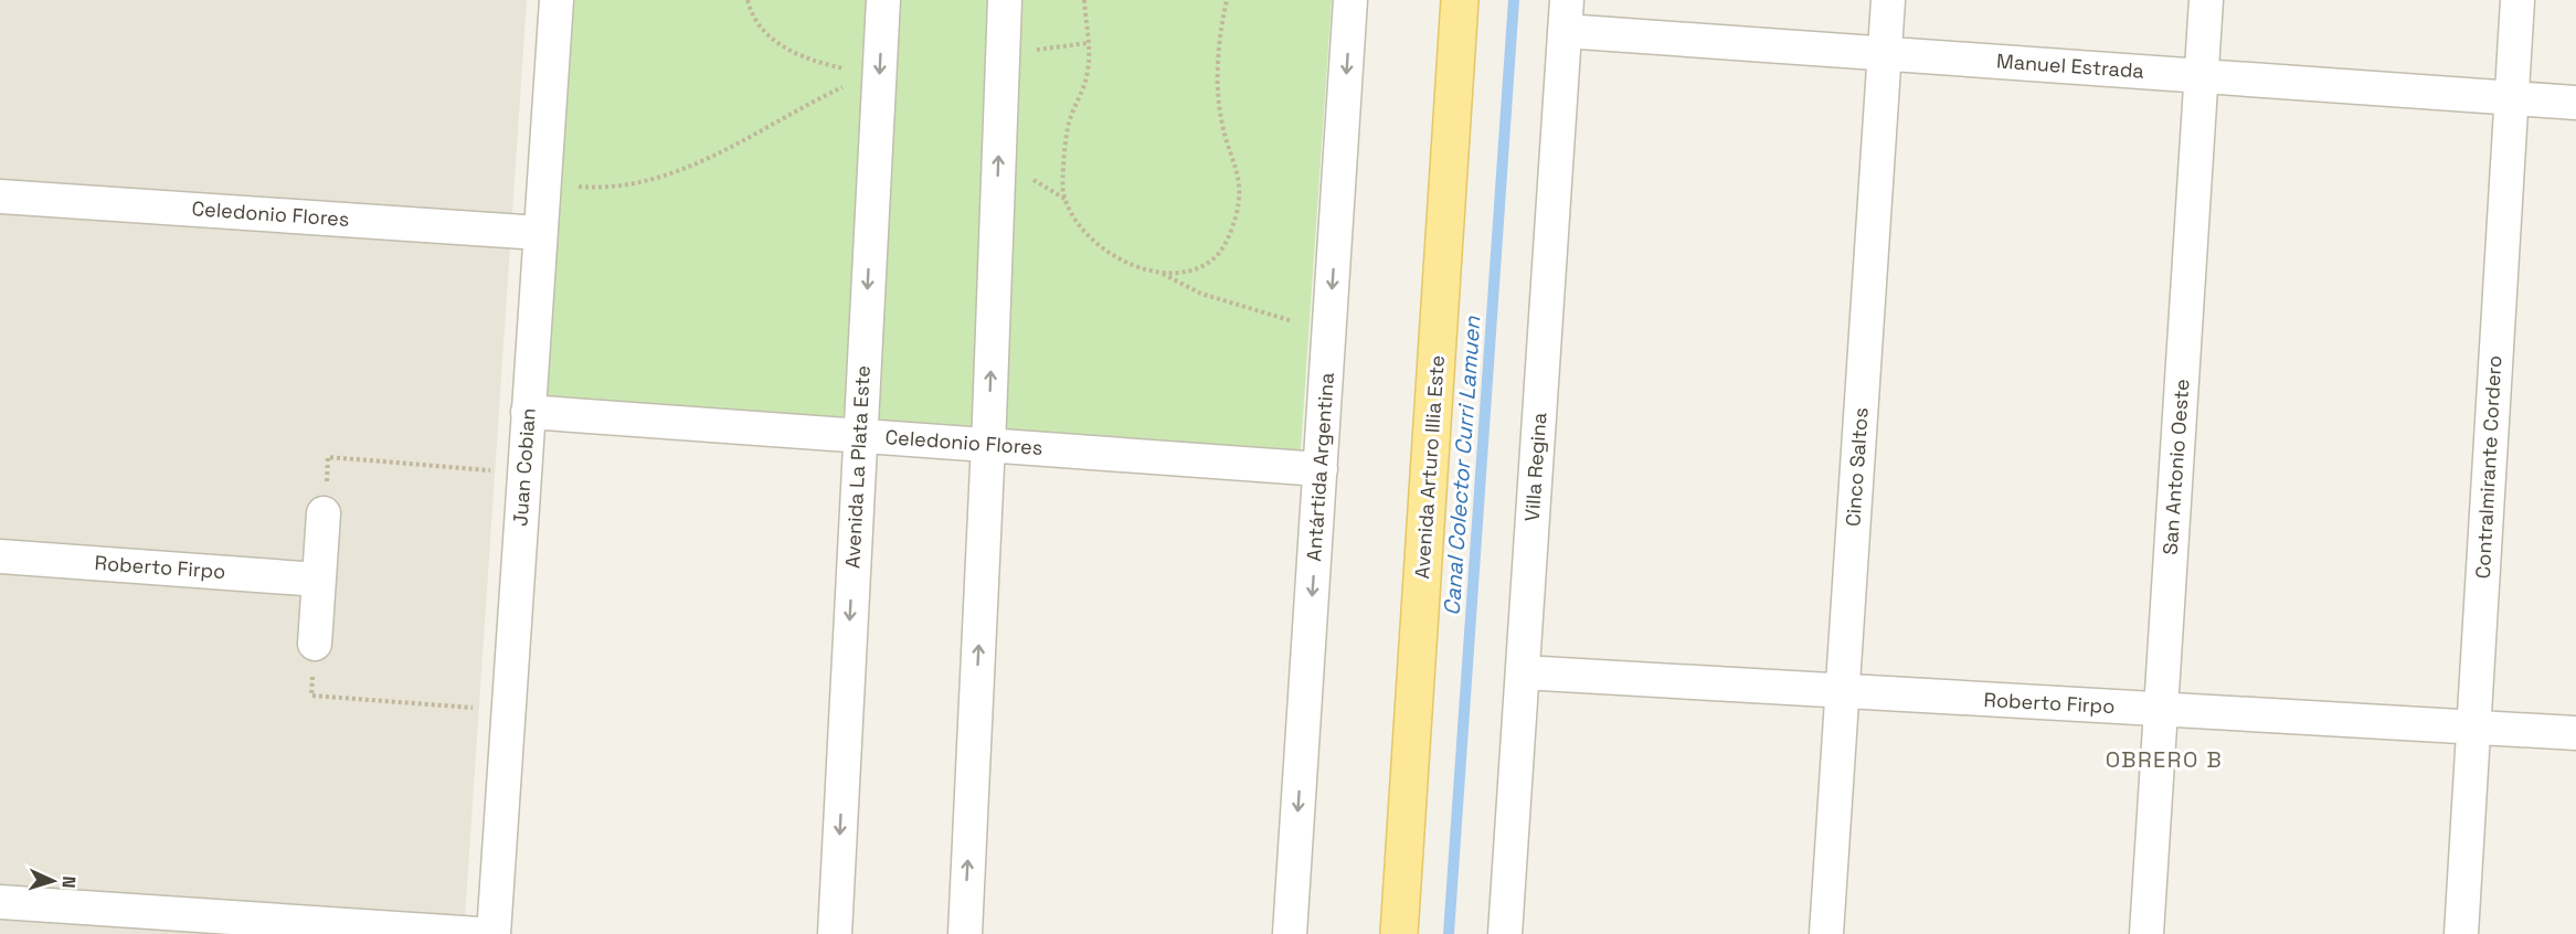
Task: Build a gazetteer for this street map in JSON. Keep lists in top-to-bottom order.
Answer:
{
  "streets": {
    "main road": ["Avenida Arturo Illia Este"],
    "street": [
      "Manuel Estrada",
      "Celedonio Flores",
      "Juan Cobian",
      "Avenida La Plata Este",
      "Antártida Argentina",
      "Villa Regina",
      "Cinco Saltos",
      "San Antonio Oeste",
      "Contralmirante Cordero",
      "Roberto Firpo"
    ]
  },
  "crossings": [
    ["Manuel Estrada", "Villa Regina"],
    ["Manuel Estrada", "Cinco Saltos"],
    ["Manuel Estrada", "San Antonio Oeste"],
    ["Manuel Estrada", "Contralmirante Cordero"],
    ["Celedonio Flores", "Juan Cobian"],
    ["Celedonio Flores", "Avenida La Plata Este"],
    ["Celedonio Flores", "Antártida Argentina"],
    ["Villa Regina", "Roberto Firpo"],
    ["Cinco Saltos", "Roberto Firpo"],
    ["San Antonio Oeste", "Roberto Firpo"],
    ["Contralmirante Cordero", "Roberto Firpo"]
  ],
  "one_way": ["Antártida Argentina"],
  "districts": ["OBRERO B"],
  "water": ["Canal Colector Curri Lamuen"],
  "north": "right"
}
